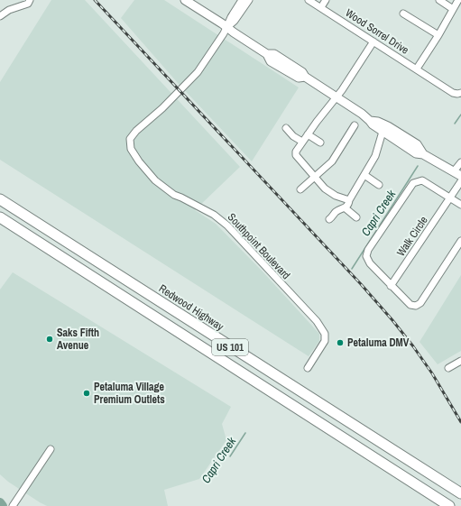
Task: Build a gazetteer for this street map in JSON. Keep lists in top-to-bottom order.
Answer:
{
  "streets": {
    "highway": ["Redwood Highway", "US 101"],
    "street": ["Wood Sorrel Drive", "Walk Circle", "Southpoint Boulevard"]
  },
  "water": ["Capri Creek"],
  "places": ["Saks Fifth Avenue", "Petaluma DMV", "Petaluma Village Premium Outlets"]
}
